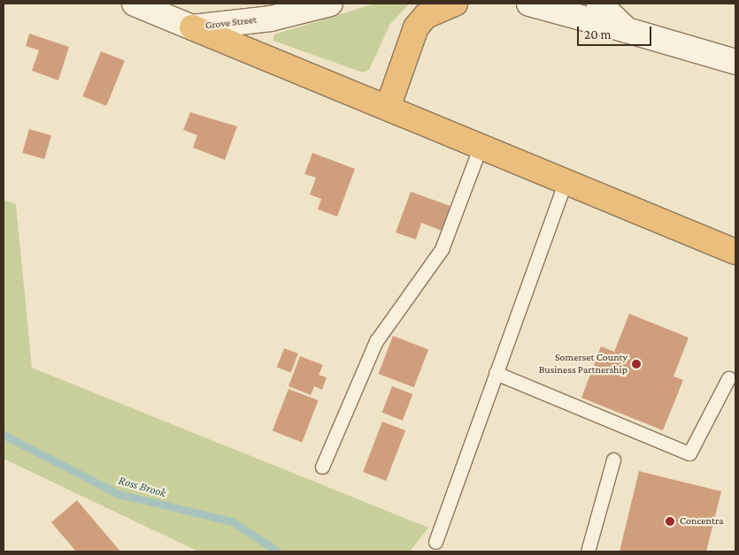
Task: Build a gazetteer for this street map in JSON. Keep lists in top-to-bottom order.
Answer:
{
  "streets": {
    "street": ["Grove Street"]
  },
  "water": ["Ross Brook"],
  "places": ["Somerset County Business Partnership", "Concentra"],
  "scale_bar": "20 m"
}
